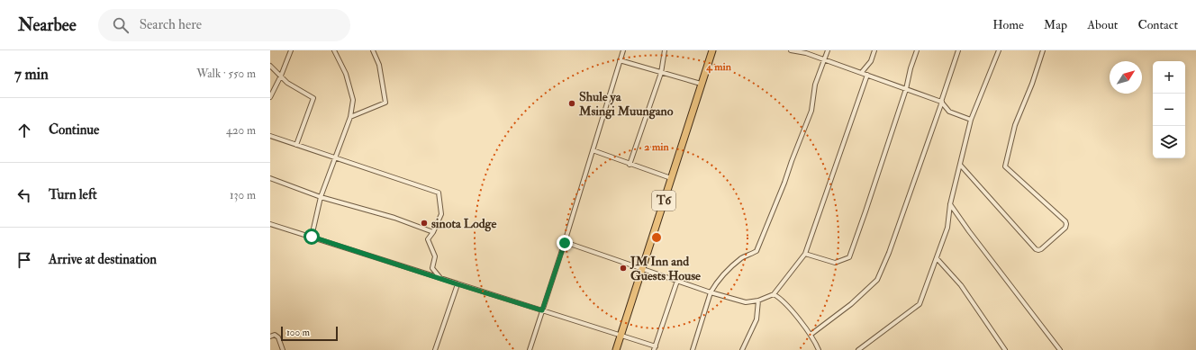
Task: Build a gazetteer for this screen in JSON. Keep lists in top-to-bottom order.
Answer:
{
  "streets": {
    "highway": ["T6"]
  },
  "places": ["Shule ya Msingi Muungano", "sinota Lodge", "JM Inn and Guests House"],
  "scale_bar": "100 m",
  "north": "top right",
  "page": {
    "header": "Nearbee",
    "search": "Search here",
    "nav": [
      "Home",
      "Map",
      "About",
      "Contact"
    ],
    "heading": ["7 min", "Walk · 550 m"],
    "map_buttons": ["+", "−"],
    "list": [
      ["Continue", "420 m"],
      ["Turn left", "130 m"],
      "Arrive at destination"
    ],
    "scale": "100 m"
  },
  "rings": ["4 min", "2 min"]
}
